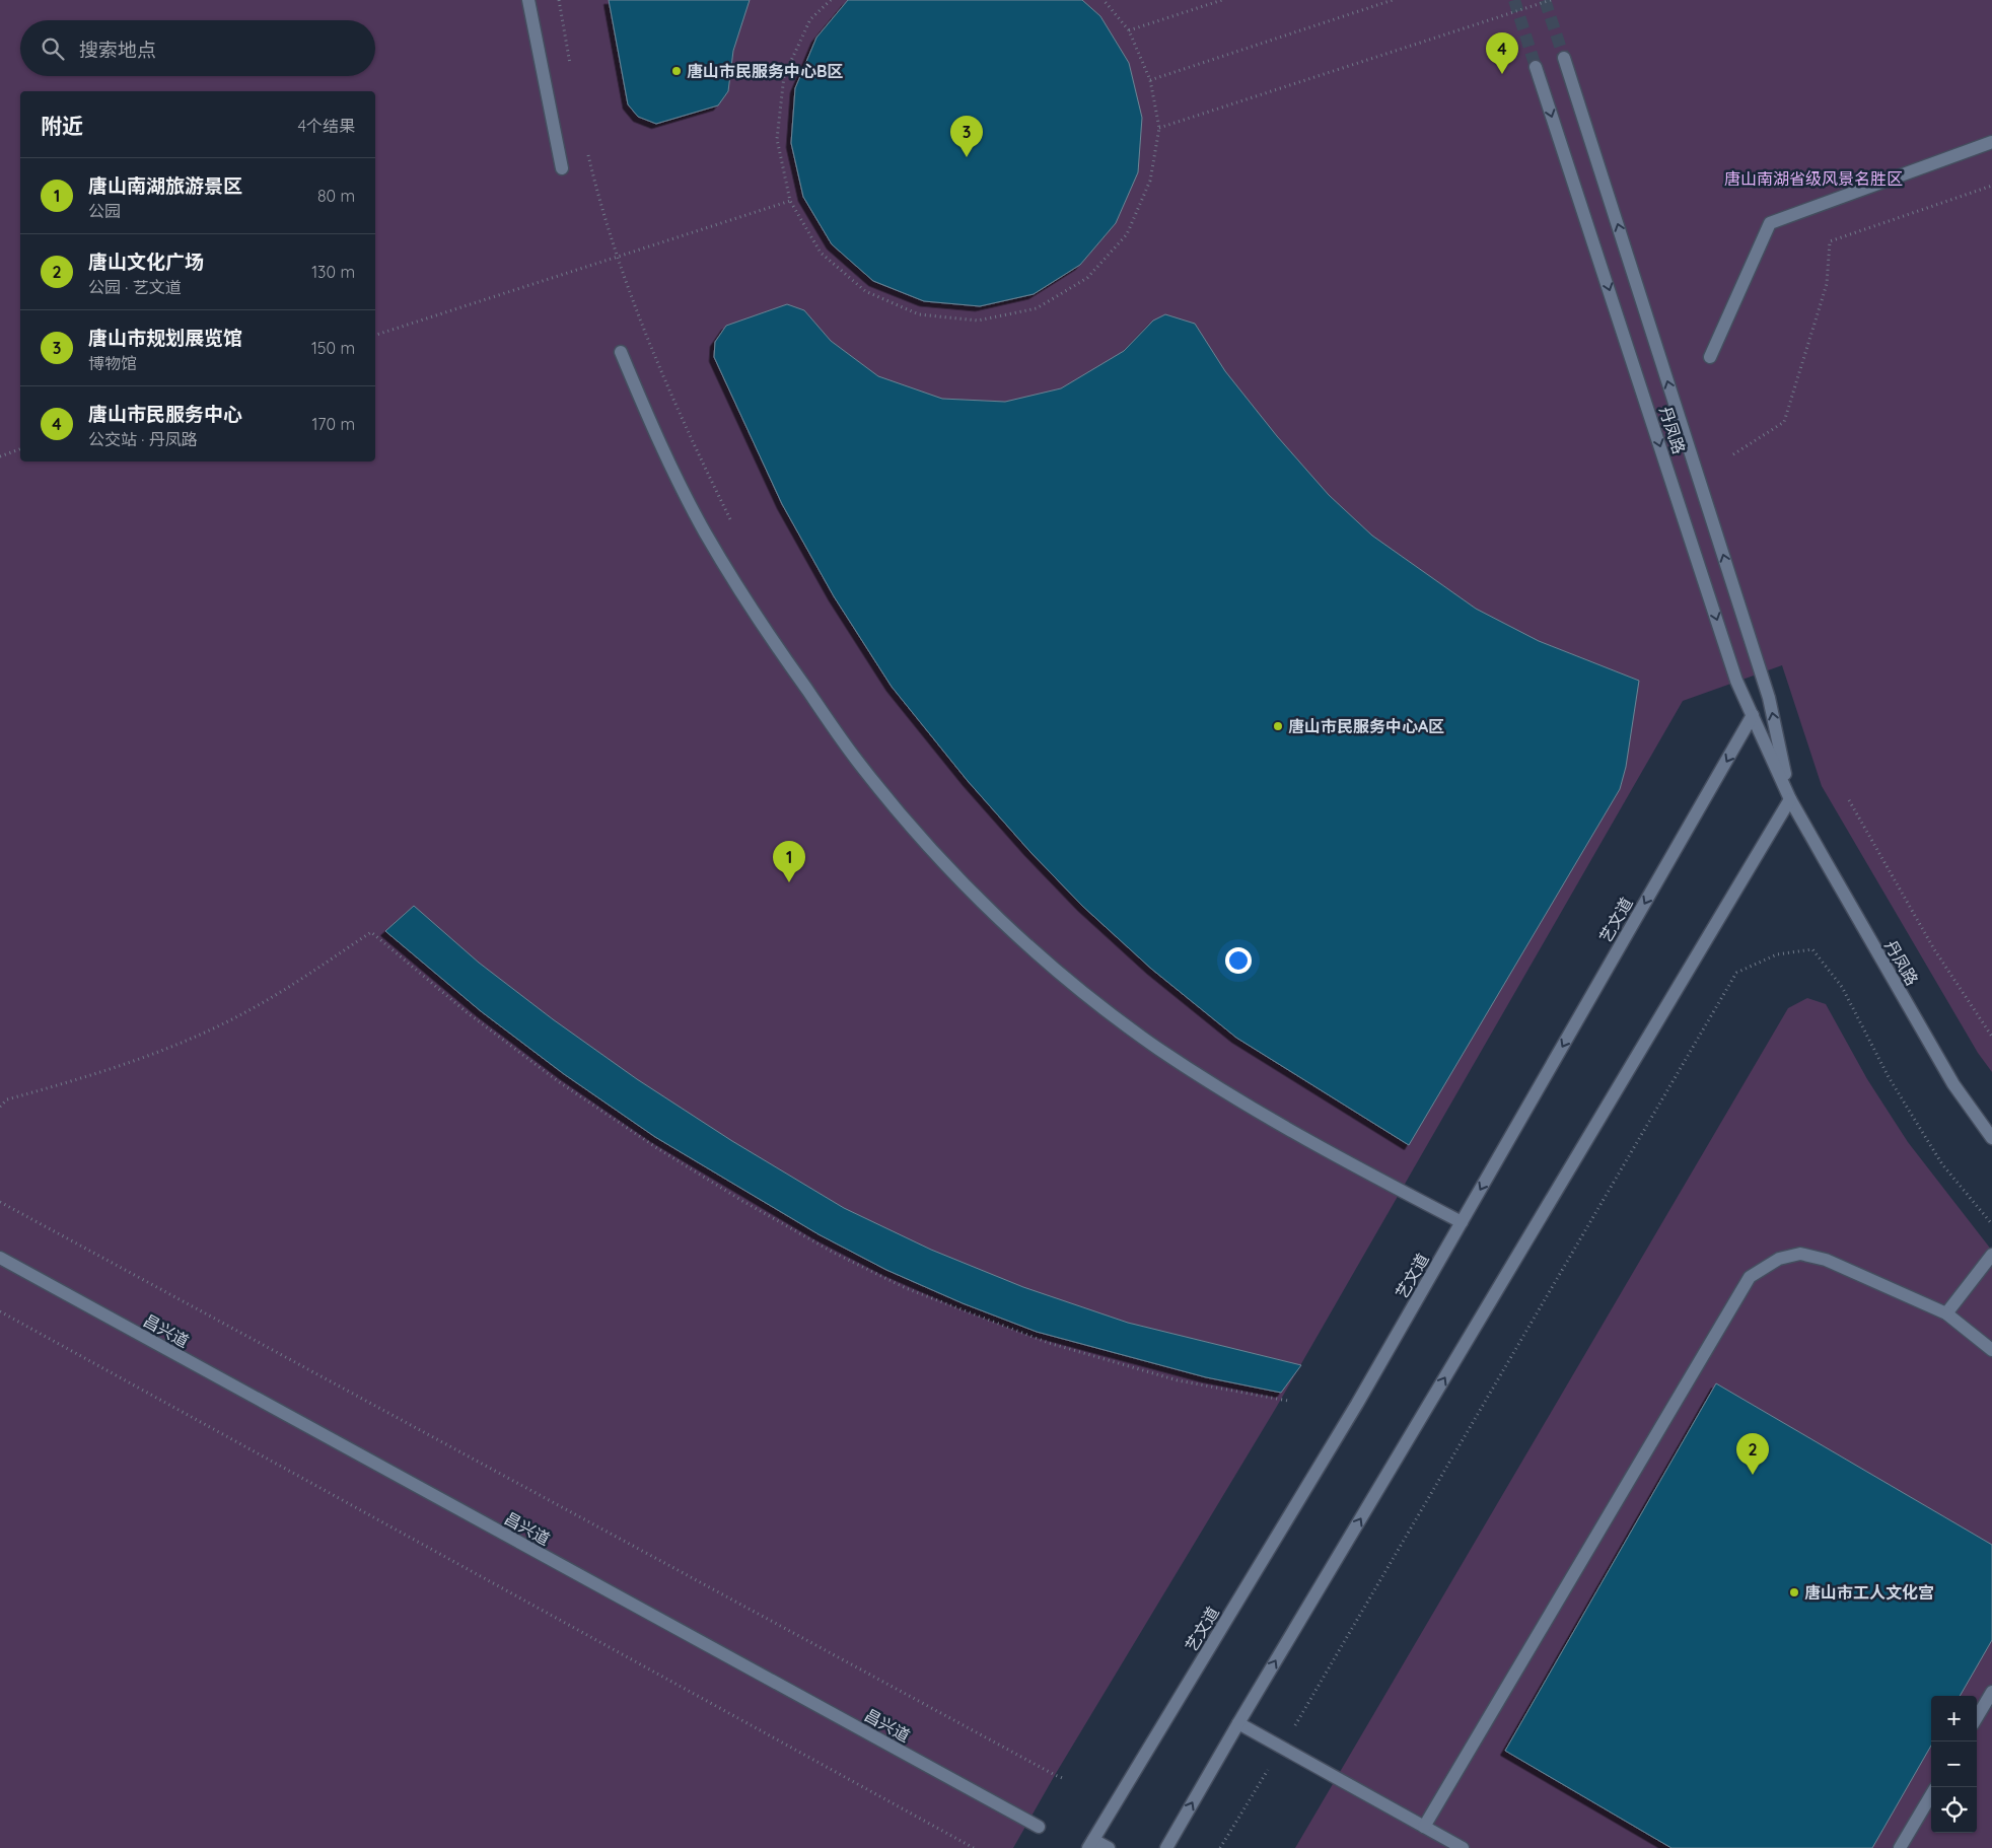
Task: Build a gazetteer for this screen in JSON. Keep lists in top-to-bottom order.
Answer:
{
  "streets": {
    "main road": ["丹凤路", "艺文道", "昌兴道"]
  },
  "crossings": [
    ["丹凤路", "艺文道"]
  ],
  "parks": ["唐山南湖省级风景名胜区"],
  "places": ["唐山市民服务中心B区", "唐山市民服务中心A区", "唐山市工人文化宫"],
  "page": {
    "search": "搜索地点",
    "pins": [
      "4",
      "3",
      "1",
      "2"
    ],
    "heading": ["附近", "4个结果"],
    "list": [
      {
        "mark": "1",
        "name": "唐山南湖旅游景区",
        "note": "公园",
        "value": "80 m"
      },
      {
        "mark": "2",
        "name": "唐山文化广场",
        "note": "公园 · 艺文道",
        "value": "130 m"
      },
      {
        "mark": "3",
        "name": "唐山市规划展览馆",
        "note": "博物馆",
        "value": "150 m"
      },
      {
        "mark": "4",
        "name": "唐山市民服务中心",
        "note": "公交站 · 丹凤路",
        "value": "170 m"
      }
    ],
    "map_buttons": ["+", "−"]
  }
}
